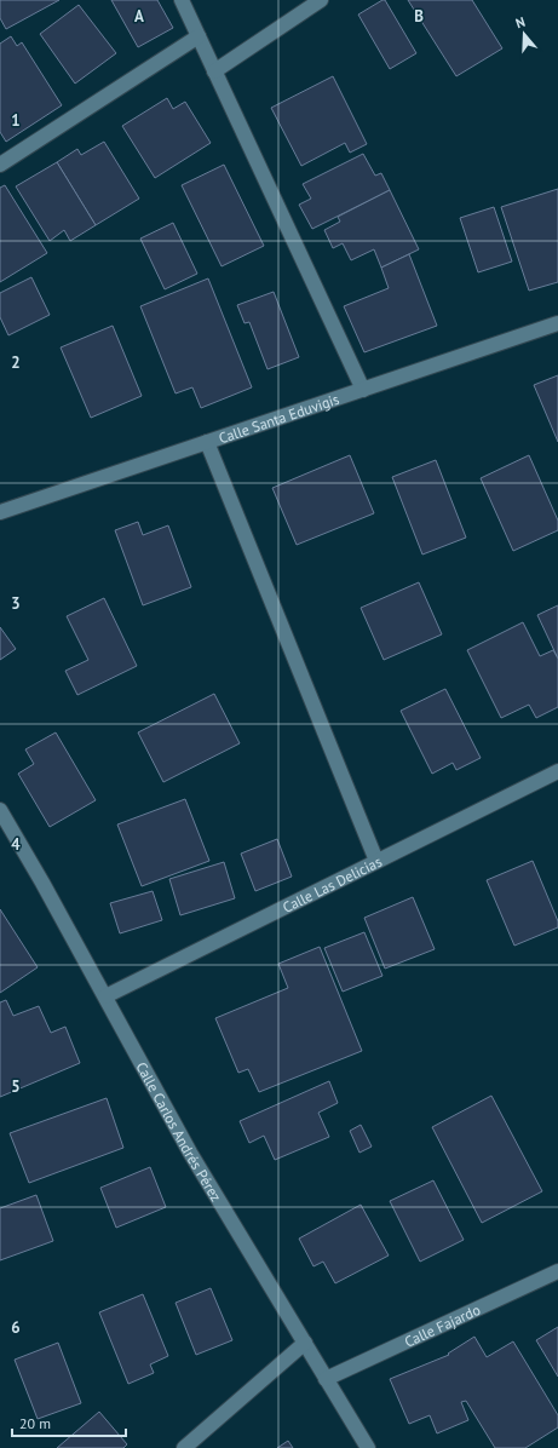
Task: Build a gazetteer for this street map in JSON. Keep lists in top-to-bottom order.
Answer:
{
  "streets": {
    "street": [
      "Calle Santa Eduvigis",
      "Calle Las Delicias",
      "Calle Carlos Andrés Pérez",
      "Calle Fajardo"
    ]
  },
  "crossings": [
    ["Calle Las Delicias", "Calle Carlos Andrés Pérez"],
    ["Calle Carlos Andrés Pérez", "Calle Fajardo"]
  ],
  "scale_bar": "20 m",
  "north": "top",
  "grid": {
    "columns": ["A", "B"],
    "rows": [
      "1",
      "2",
      "3",
      "4",
      "5",
      "6"
    ]
  }
}
